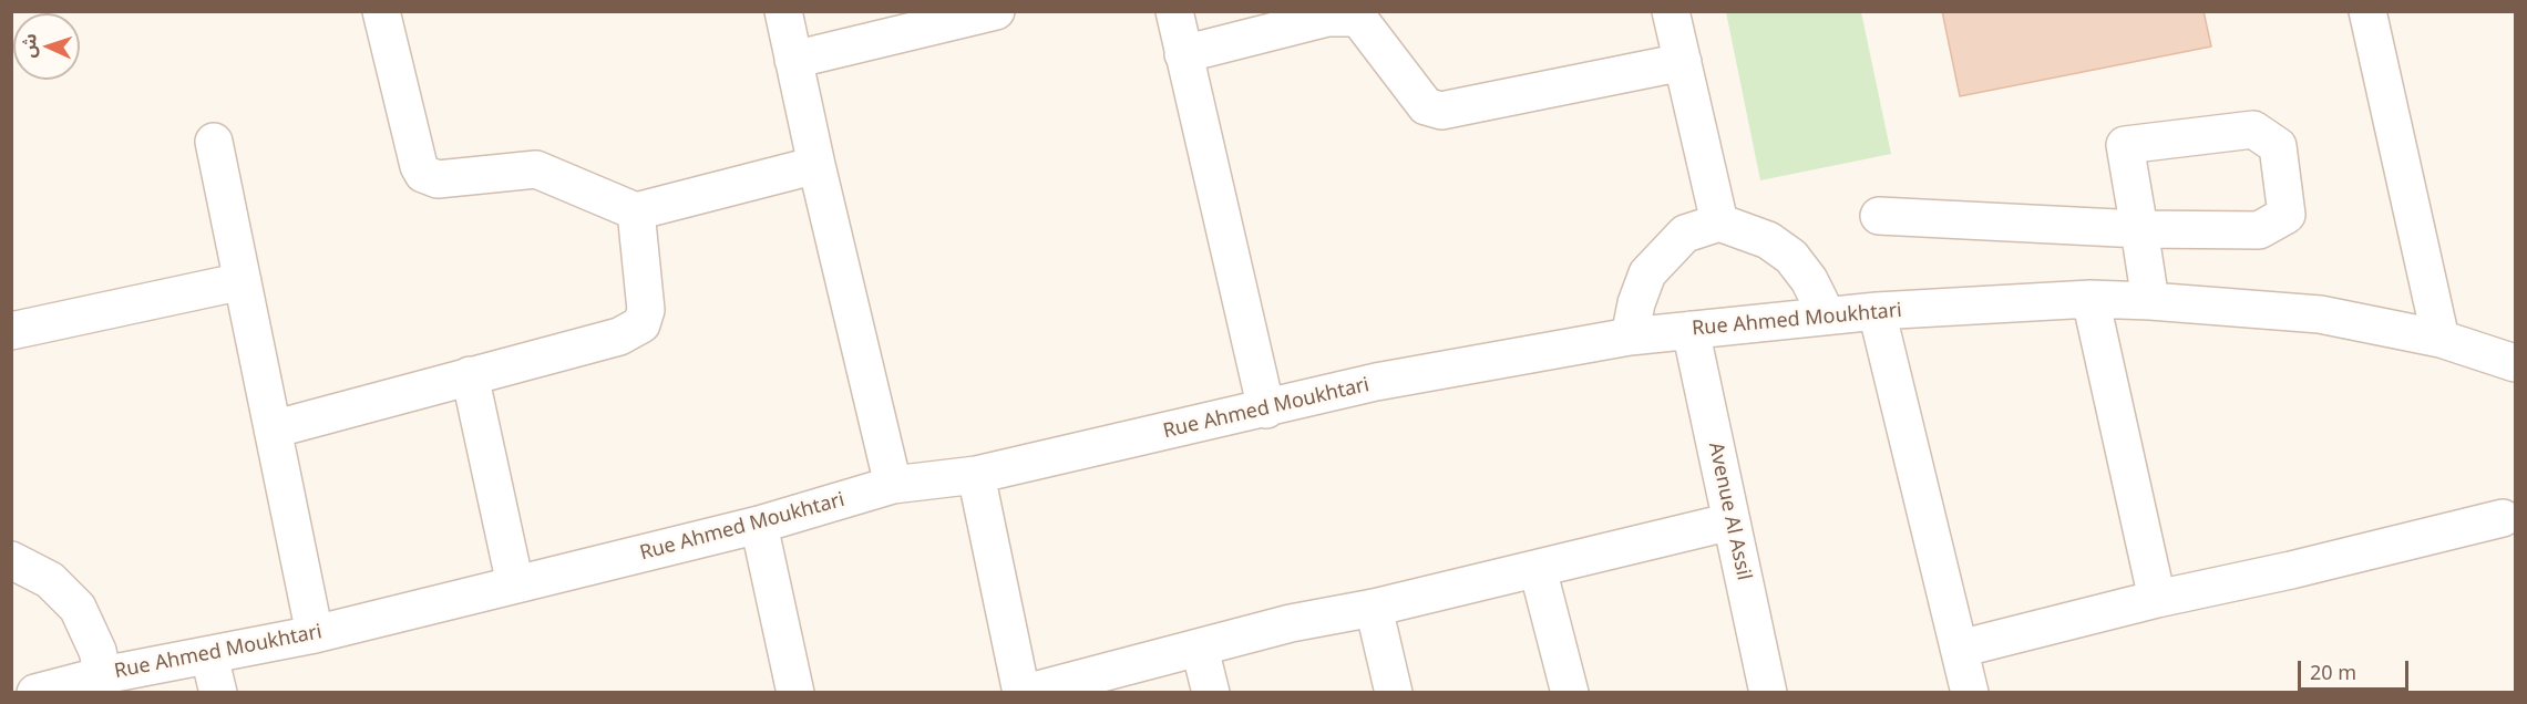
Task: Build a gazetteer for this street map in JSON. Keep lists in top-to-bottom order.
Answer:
{
  "streets": {
    "street": ["Rue Ahmed Moukhtari", "Avenue Al Assil"]
  },
  "crossings": [
    ["Rue Ahmed Moukhtari", "Avenue Al Assil"]
  ],
  "scale_bar": "20 m",
  "north": "left"
}
